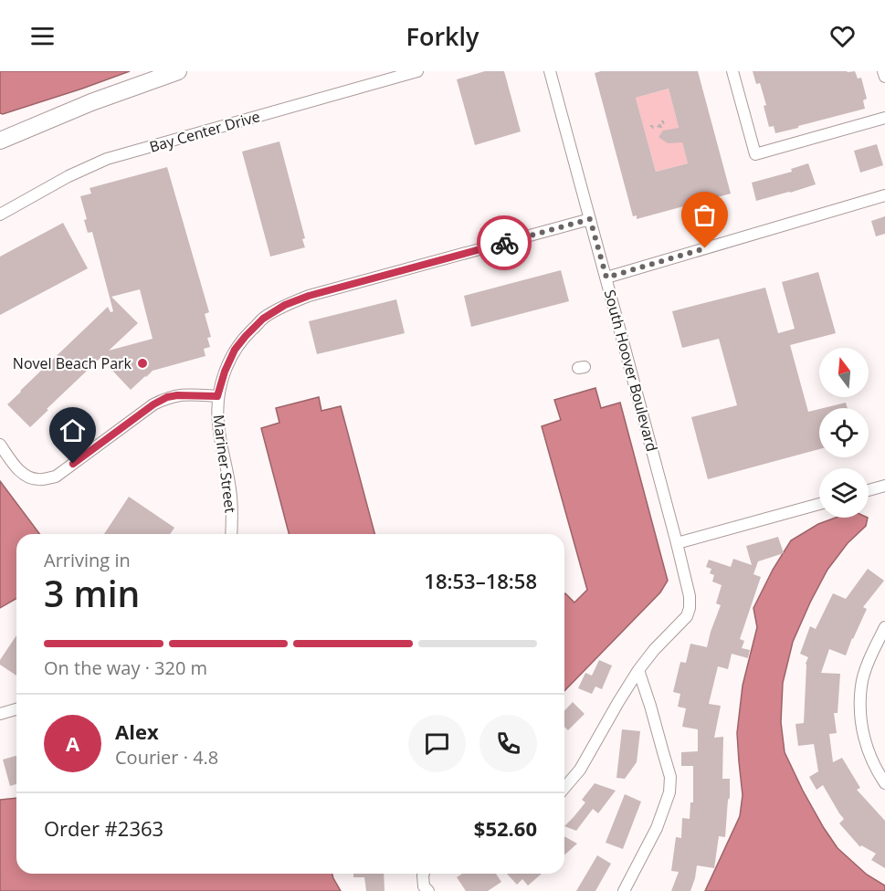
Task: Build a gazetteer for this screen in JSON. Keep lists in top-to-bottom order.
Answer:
{
  "streets": {
    "street": ["Bay Center Drive", "South Hoover Boulevard", "Mariner Street"]
  },
  "crossings": [
    ["South Hoover Boulevard", "Mariner Street"]
  ],
  "places": ["Novel Beach Park"],
  "north": "top",
  "page": {
    "header": "Forkly",
    "heading": ["3 min", "Arriving in", "18:53–18:58"],
    "panel": [
      "Alex",
      "Courier · 4.8",
      "Order #2363",
      "$52.60"
    ],
    "bar": "On the way · 320 m",
    "round": "A"
  }
}
